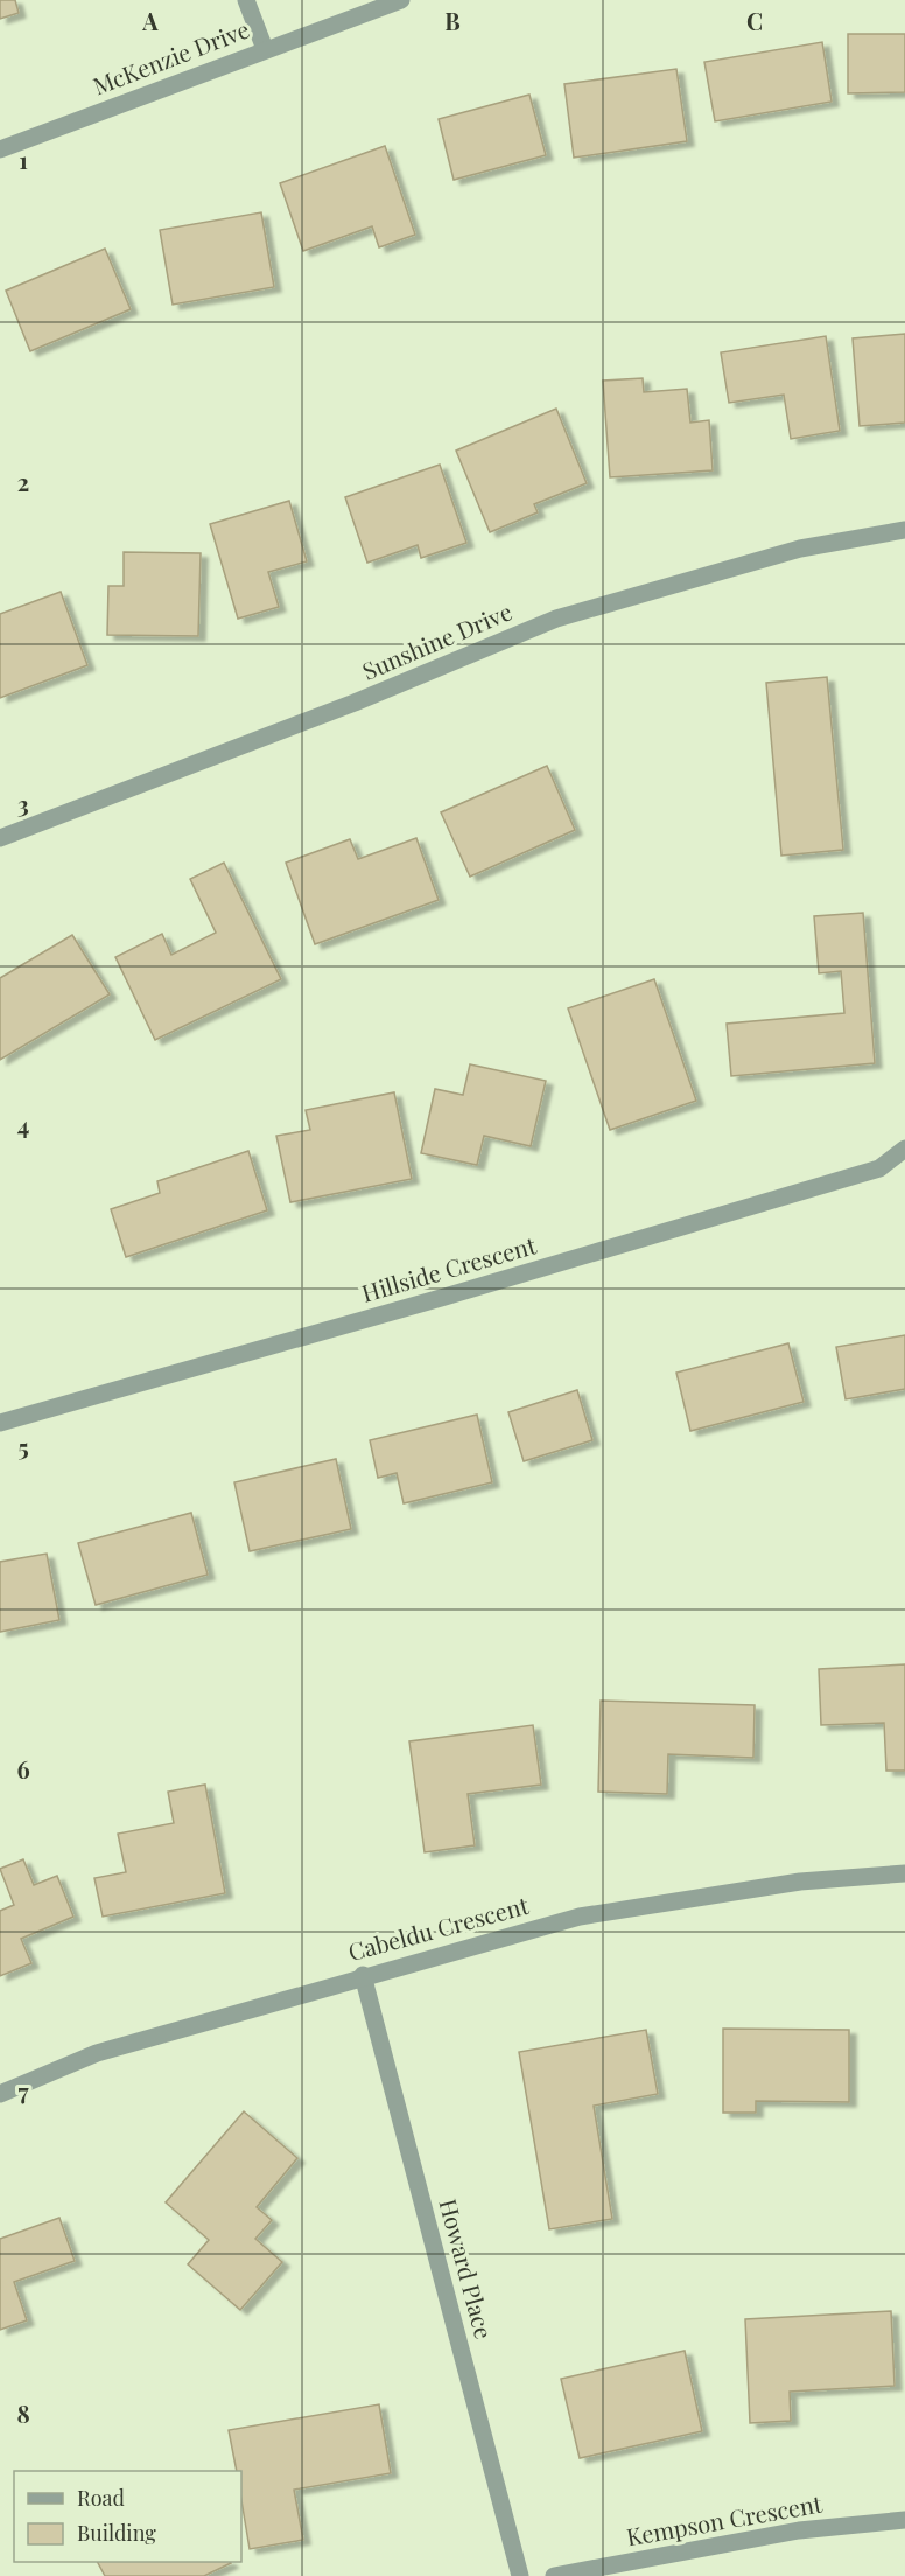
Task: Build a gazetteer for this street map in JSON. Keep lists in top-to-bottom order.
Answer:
{
  "streets": {
    "street": [
      "McKenzie Drive",
      "Sunshine Drive",
      "Hillside Crescent",
      "Cabeldu Crescent",
      "Howard Place",
      "Kempson Crescent"
    ]
  },
  "crossings": [
    ["Cabeldu Crescent", "Howard Place"]
  ],
  "legend": ["Road", "Building"],
  "grid": {
    "columns": ["A", "B", "C"],
    "rows": [
      "1",
      "2",
      "3",
      "4",
      "5",
      "6",
      "7",
      "8"
    ]
  }
}
